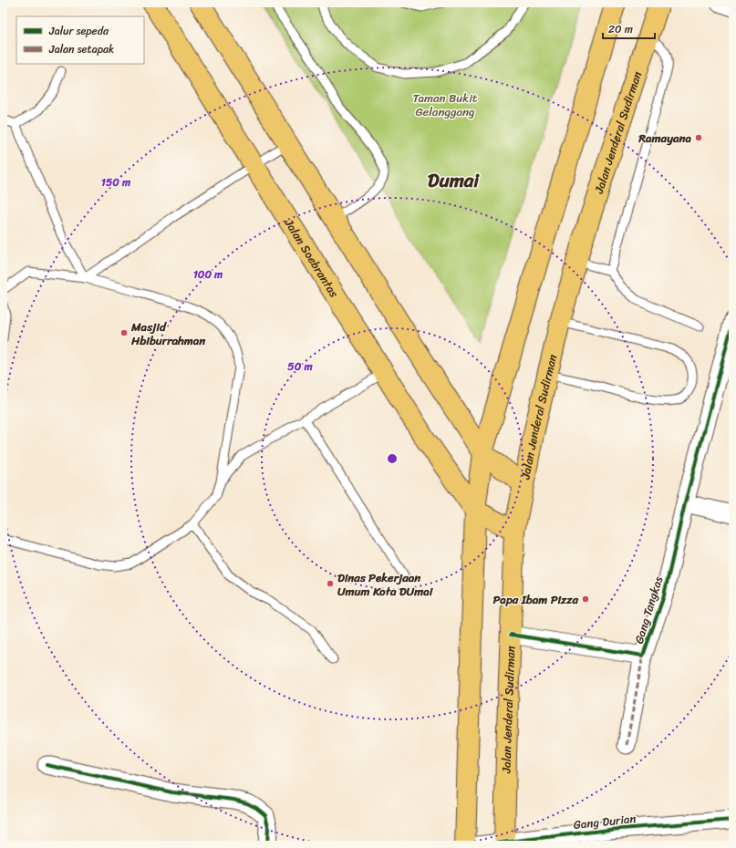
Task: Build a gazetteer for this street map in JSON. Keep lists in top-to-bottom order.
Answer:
{
  "streets": {
    "main road": ["Jalan Jenderal Sudirman", "Jalan Soebrantas"],
    "street": ["Gang Tangkas", "Gang Durian"]
  },
  "crossings": [
    ["Jalan Jenderal Sudirman", "Gang Tangkas"],
    ["Jalan Jenderal Sudirman", "Gang Durian"]
  ],
  "districts": ["Dumai"],
  "parks": ["Taman Bukit Gelanggang"],
  "places": [
    "Ramayana",
    "Masjid Hbiburrahman",
    "Dinas Pekerjaan Umum Kota DUmai",
    "Papa Ibam Pizza"
  ],
  "legend": ["Jalur sepeda", "Jalan setapak"],
  "scale_bar": "20 m",
  "rings": ["150 m", "100 m", "50 m"]
}
